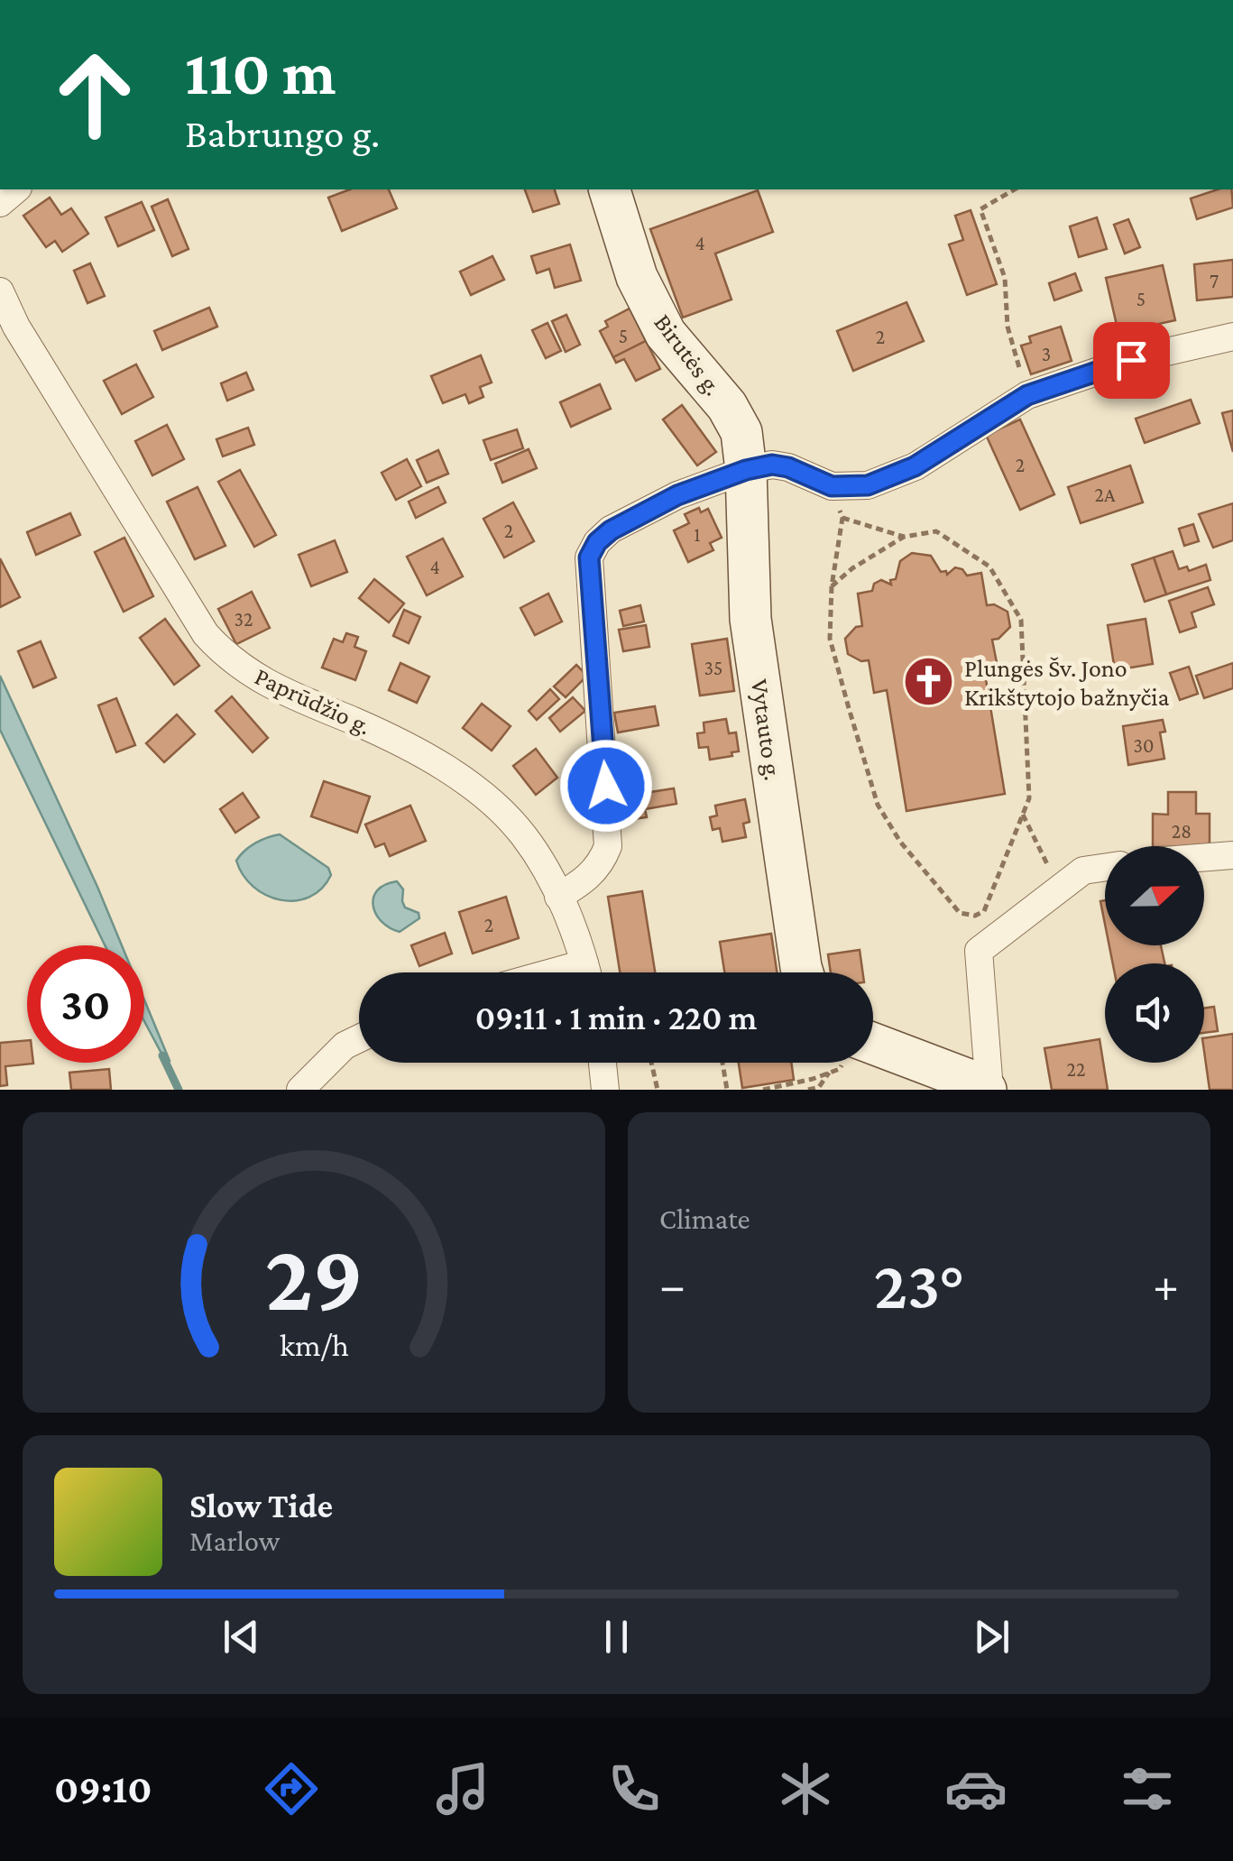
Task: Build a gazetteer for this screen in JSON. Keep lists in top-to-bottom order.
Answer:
{
  "streets": {
    "main road": ["Birutės g.", "Vytauto g."],
    "street": ["Paprūdžio g."]
  },
  "crossings": [
    ["Birutės g.", "Vytauto g."]
  ],
  "places": {
    "church": ["Plungės Šv. Jono Krikštytojo bažnyčia"]
  },
  "house_numbers": [
    "4",
    "7",
    "5",
    "5",
    "2",
    "3",
    "2",
    "2A",
    "2",
    "1",
    "4",
    "32",
    "35",
    "30",
    "28",
    "2",
    "22"
  ],
  "north": "right",
  "page": {
    "turn": ["110 m", "Babrungo g."],
    "limit": "30",
    "trip": "09:11 · 1 min · 220 m",
    "tile": "Climate",
    "heat": ["−", "23°", "+"],
    "song": ["Slow Tide", "Marlow"],
    "tabs": "09:10",
    "gauge": ["29", "km/h"]
  }
}
